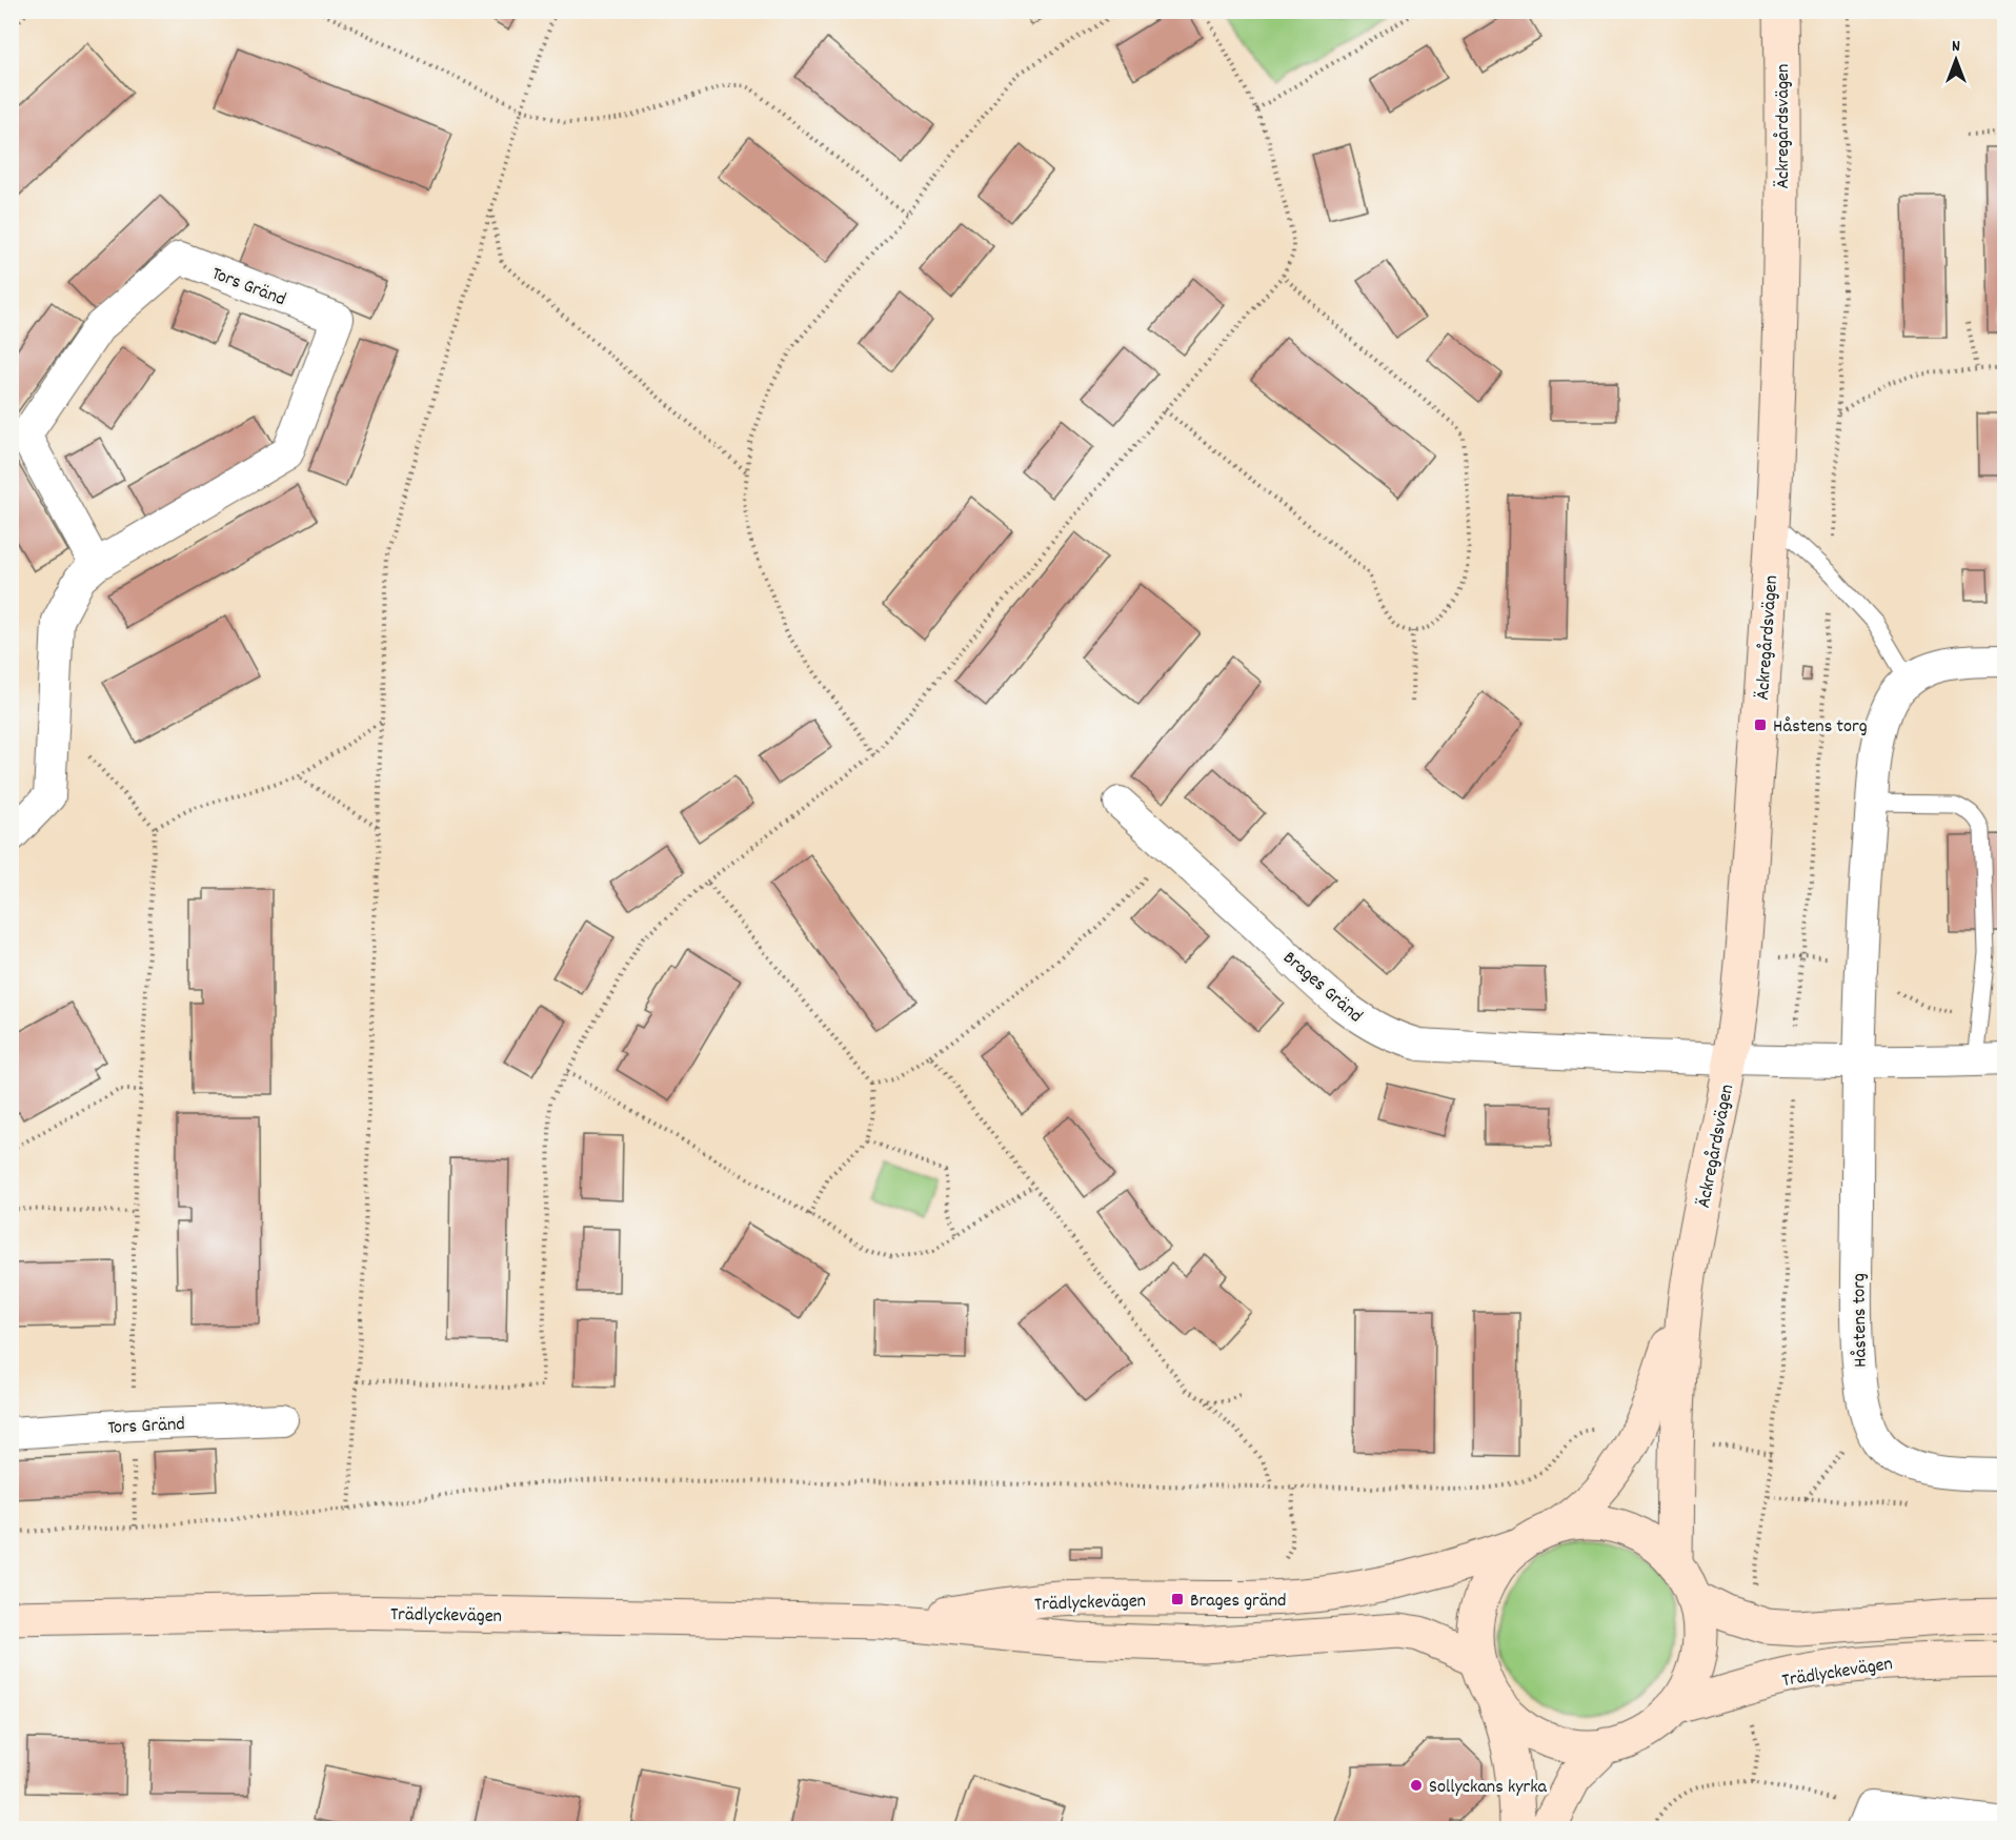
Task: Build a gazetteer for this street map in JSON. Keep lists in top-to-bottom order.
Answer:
{
  "streets": {
    "street": [
      "Äckregårdsvägen",
      "Tors Gränd",
      "Brages Gränd",
      "Håstens torg",
      "Trädlyckevägen"
    ]
  },
  "crossings": [
    ["Äckregårdsvägen", "Brages Gränd"],
    ["Äckregårdsvägen", "Trädlyckevägen"]
  ],
  "places": {
    "transit": ["Håstens torg", "Brages gränd"],
    "other": ["Sollyckans kyrka"]
  },
  "north": "top"
}
